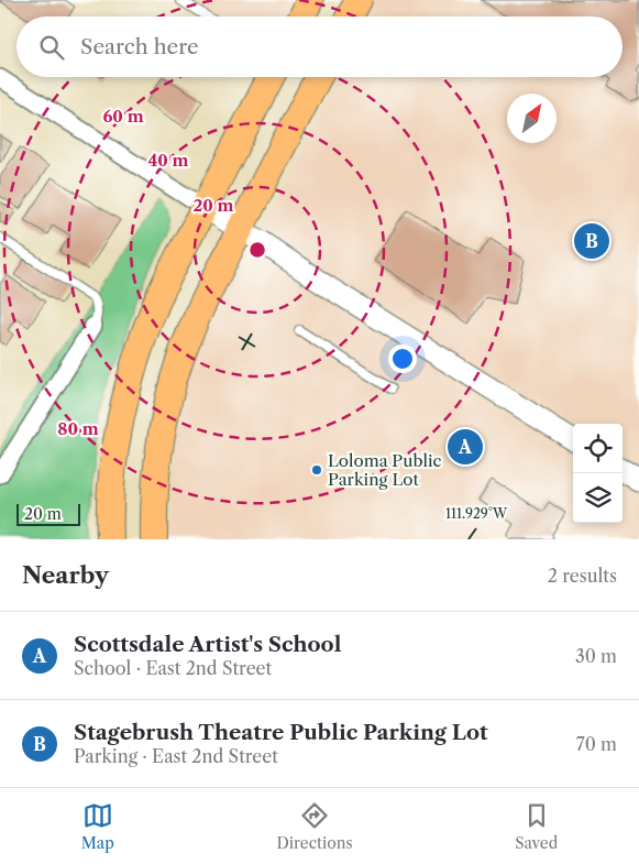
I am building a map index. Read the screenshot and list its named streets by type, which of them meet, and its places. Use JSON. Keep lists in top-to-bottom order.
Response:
{
  "places": ["Loloma Public Parking Lot"],
  "scale_bar": "20 m",
  "north": "top right",
  "page": {
    "search": "Search here",
    "pins": ["B", "A"],
    "scale": "20 m",
    "heading": ["Nearby", "2 results"],
    "list": [
      {
        "mark": "A",
        "name": "Scottsdale Artist's School",
        "note": "School · East 2nd Street",
        "value": "30 m"
      },
      {
        "mark": "B",
        "name": "Stagebrush Theatre Public Parking Lot",
        "note": "Parking · East 2nd Street",
        "value": "70 m"
      }
    ],
    "nav": ["Map", "Directions", "Saved"]
  },
  "coordinates": ["111.929°W"],
  "rings": [
    "60 m",
    "40 m",
    "20 m",
    "80 m"
  ]
}
